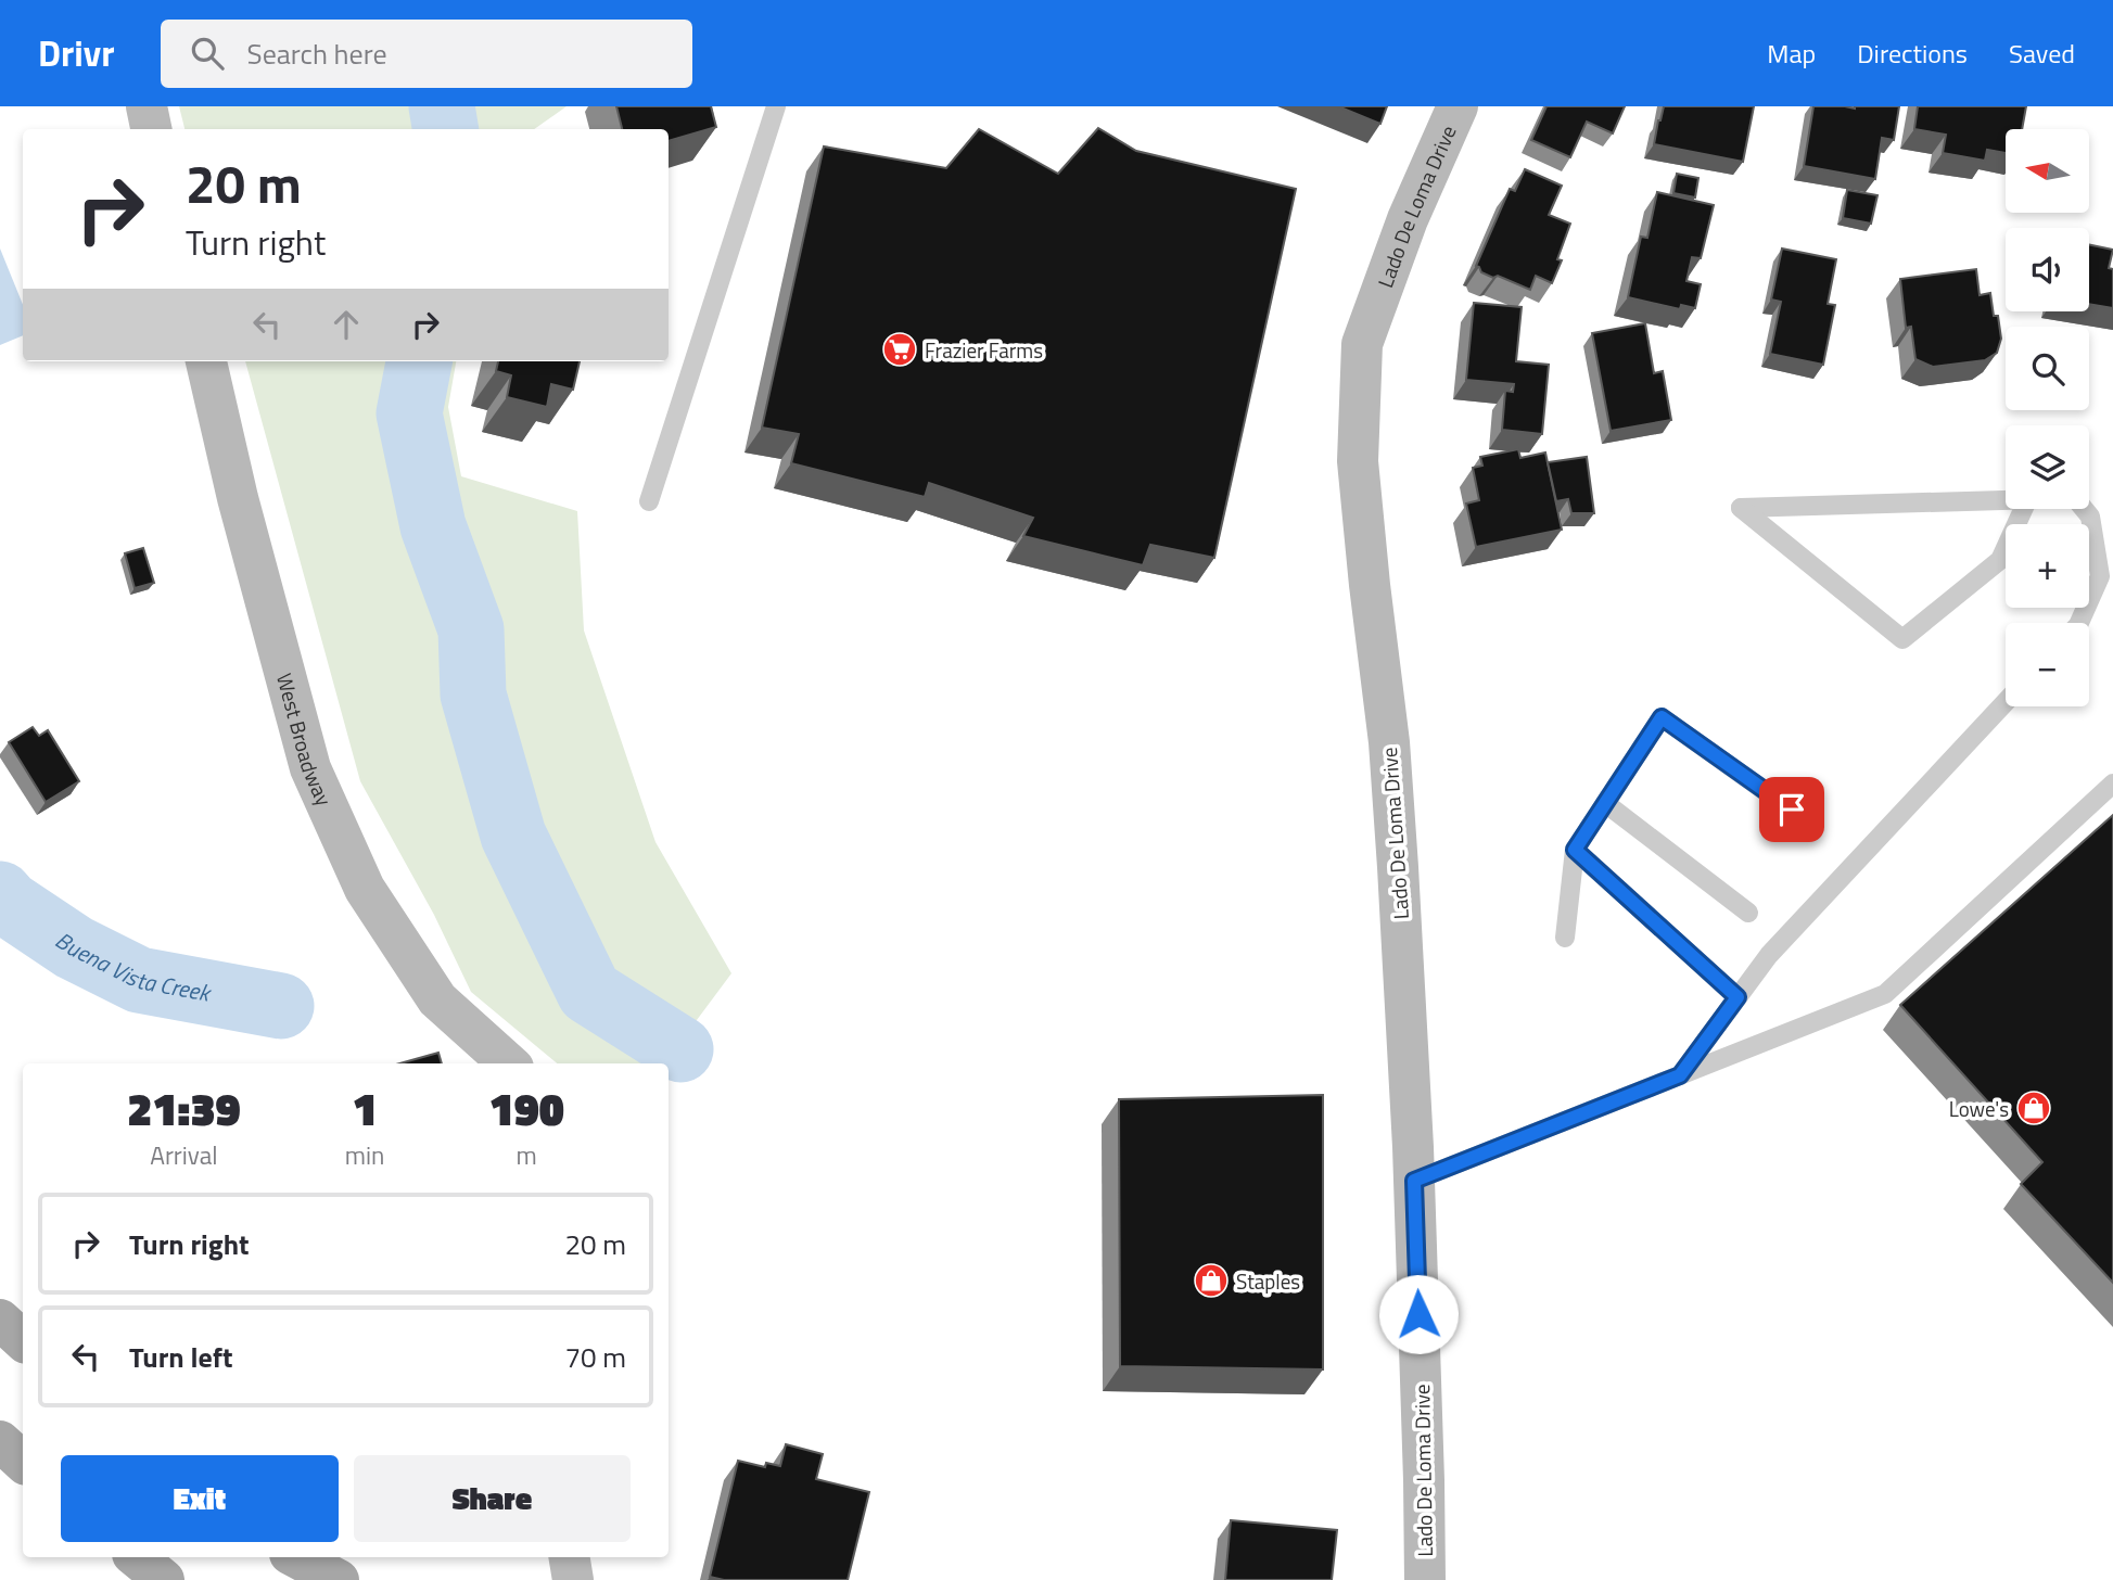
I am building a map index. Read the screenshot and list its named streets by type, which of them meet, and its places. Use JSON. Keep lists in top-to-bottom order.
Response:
{
  "streets": {
    "street": ["Lado De Loma Drive", "West Broadway"]
  },
  "water": ["Buena Vista Creek"],
  "places": {
    "supermarket": ["Frazier Farms"],
    "shop": ["Lowe's", "Staples"]
  },
  "north": "left",
  "page": {
    "header": "Drivr",
    "search": "Search here",
    "nav": ["Map", "Directions", "Saved"],
    "map_buttons": ["+", "−"],
    "turn": ["20 m", "Turn right"],
    "eta": [
      "21:39",
      "Arrival",
      "1",
      "min",
      "190",
      "m"
    ],
    "list": [
      {
        "name": "Turn right",
        "value": "20 m"
      },
      {
        "name": "Turn left",
        "value": "70 m"
      }
    ],
    "buttons": ["Exit", "Share"]
  }
}
